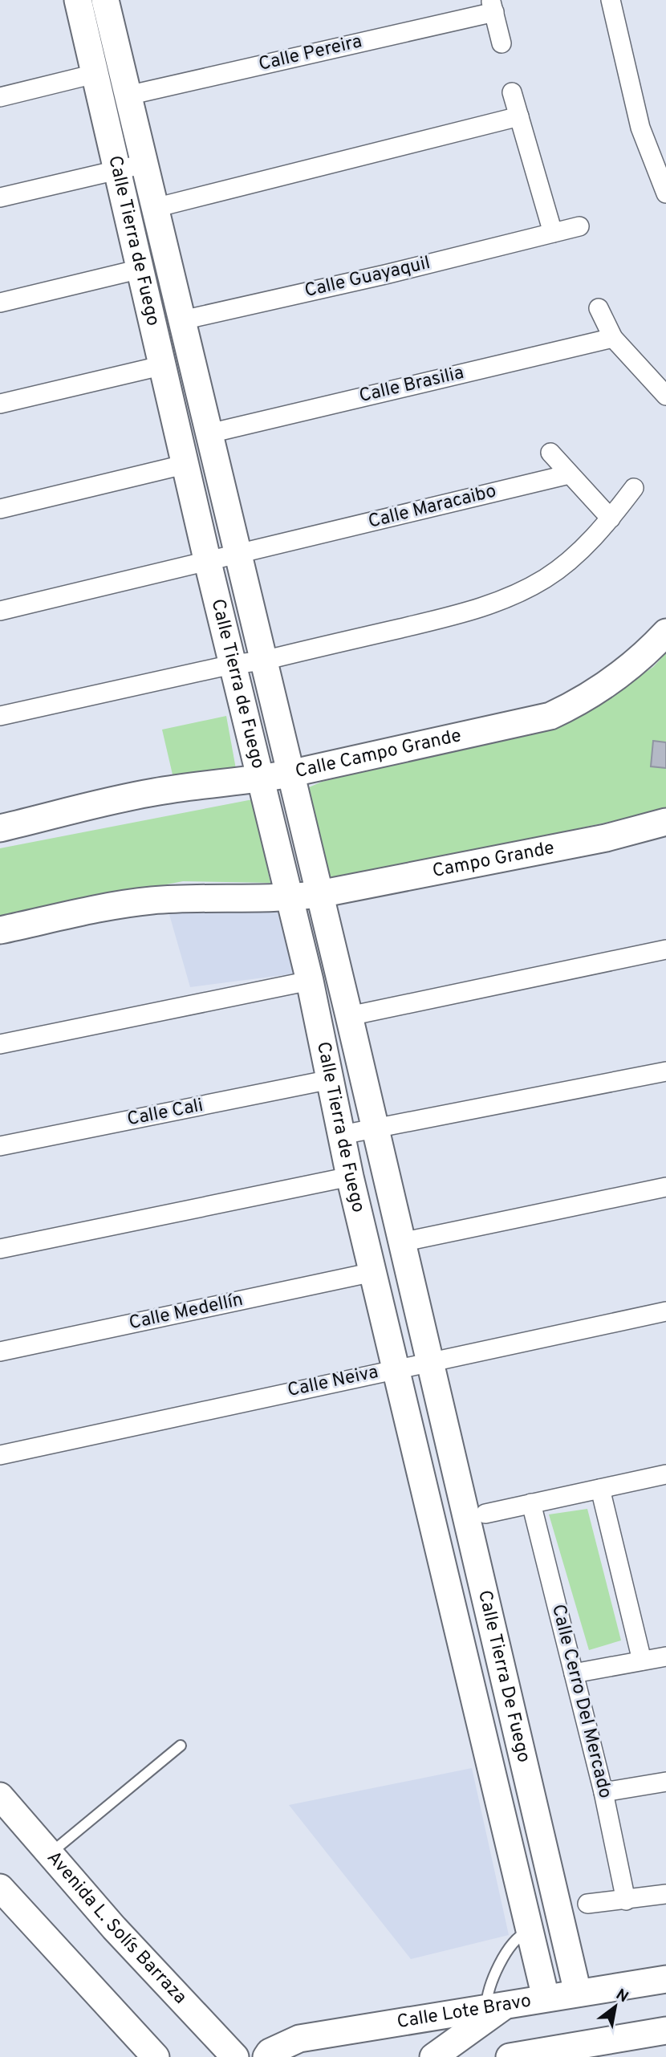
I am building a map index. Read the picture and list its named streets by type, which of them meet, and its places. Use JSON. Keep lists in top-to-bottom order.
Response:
{
  "streets": {
    "street": [
      "Calle Pereira",
      "Calle Tierra de Fuego",
      "Calle Guayaquil",
      "Calle Brasilia",
      "Calle Maracaibo",
      "Calle Campo Grande",
      "Campo Grande",
      "Calle Cali",
      "Calle Medellín",
      "Calle Neiva",
      "Calle Tierra De Fuego",
      "Calle Cerro Del Mercado",
      "Avenida L. Solís Barraza",
      "Calle Lote Bravo"
    ]
  },
  "crossings": [
    ["Calle Pereira", "Calle Tierra de Fuego"],
    ["Calle Tierra de Fuego", "Calle Guayaquil"],
    ["Calle Tierra de Fuego", "Calle Brasilia"],
    ["Calle Tierra de Fuego", "Calle Maracaibo"],
    ["Calle Tierra de Fuego", "Calle Campo Grande"],
    ["Calle Tierra de Fuego", "Campo Grande"],
    ["Calle Tierra de Fuego", "Calle Cali"],
    ["Calle Tierra de Fuego", "Calle Medellín"],
    ["Calle Tierra de Fuego", "Calle Neiva"],
    ["Calle Tierra de Fuego", "Calle Tierra De Fuego"],
    ["Calle Neiva", "Calle Tierra De Fuego"],
    ["Calle Tierra De Fuego", "Calle Lote Bravo"]
  ],
  "north": "top right"
}
